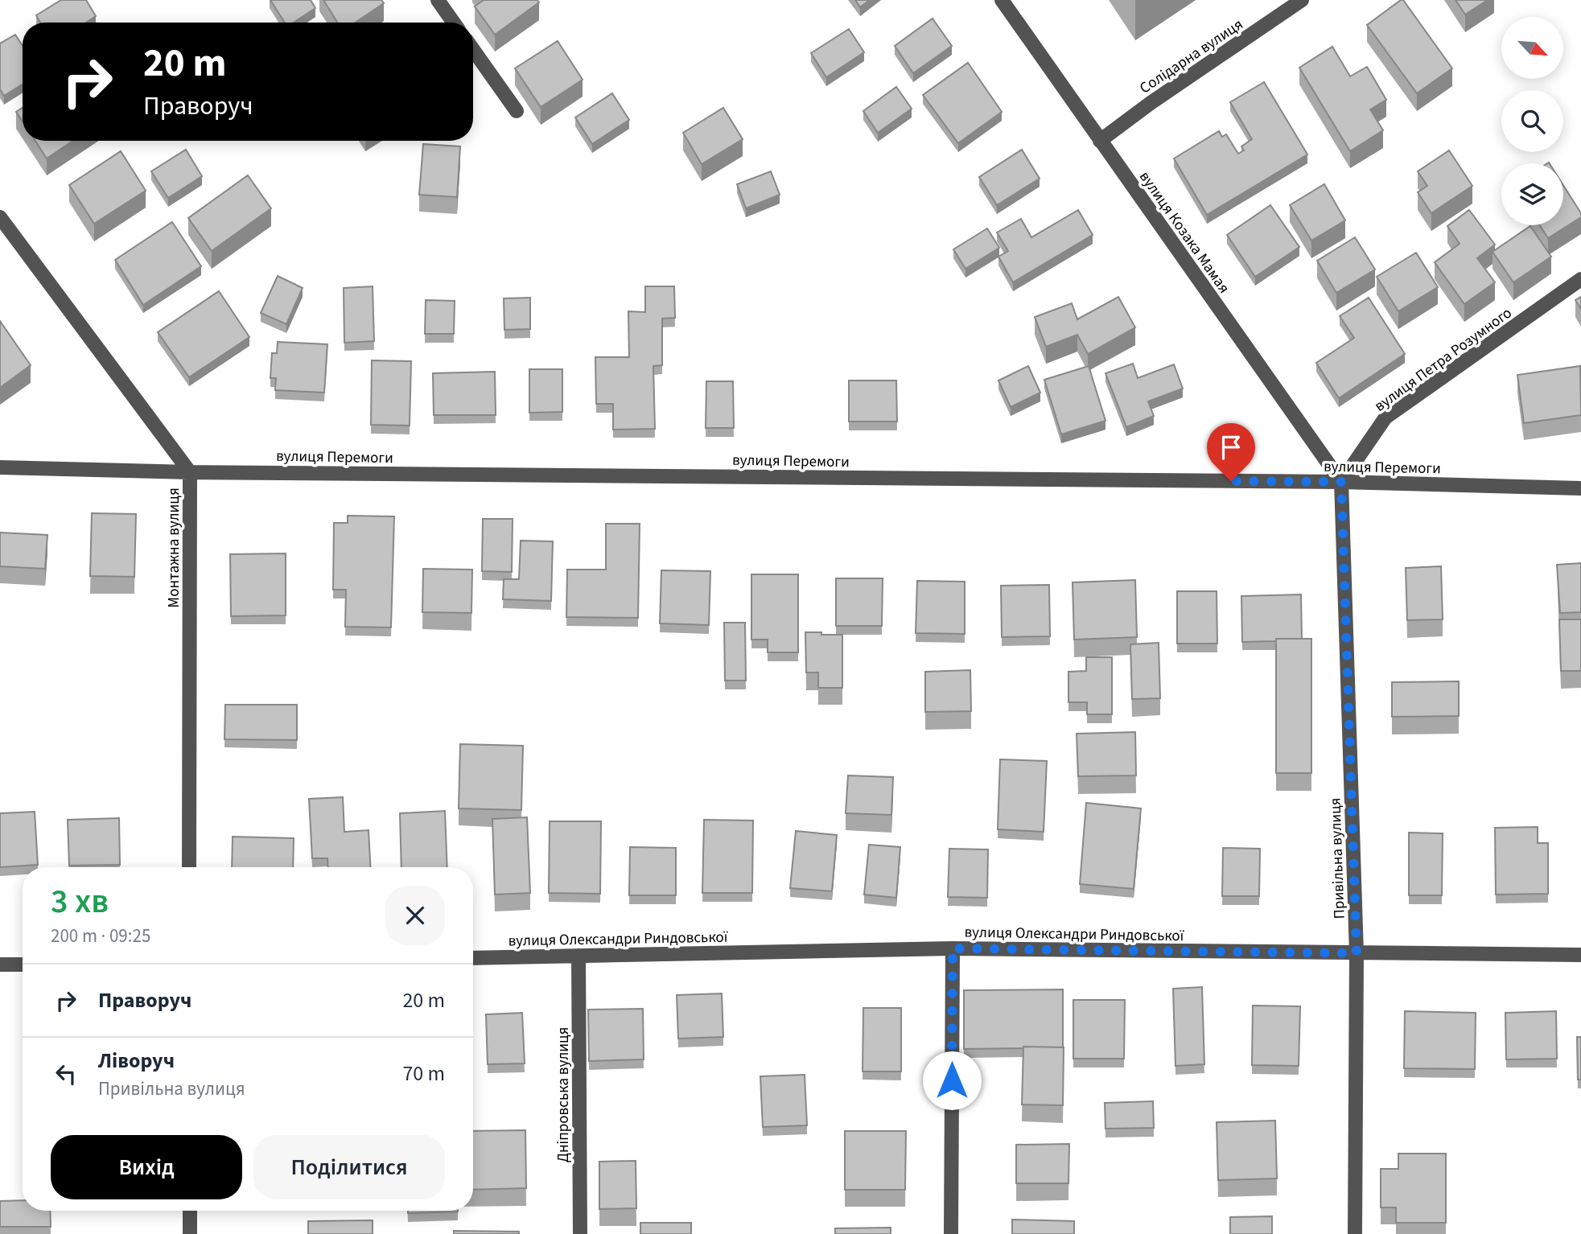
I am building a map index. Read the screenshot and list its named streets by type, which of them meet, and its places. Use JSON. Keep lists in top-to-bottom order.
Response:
{
  "streets": {
    "street": [
      "Солідарна вулиця",
      "вулиця Козака Мамая",
      "вулиця Петра Розумного",
      "вулиця Перемоги",
      "Монтажна вулиця",
      "Привільна вулиця",
      "вулиця Олександри Риндовської",
      "Дніпровська вулиця"
    ]
  },
  "crossings": [
    ["Солідарна вулиця", "вулиця Козака Мамая"],
    ["вулиця Козака Мамая", "вулиця Петра Розумного"],
    ["вулиця Козака Мамая", "вулиця Перемоги"],
    ["вулиця Козака Мамая", "Привільна вулиця"],
    ["вулиця Петра Розумного", "вулиця Перемоги"],
    ["вулиця Петра Розумного", "Привільна вулиця"],
    ["вулиця Перемоги", "Монтажна вулиця"],
    ["вулиця Перемоги", "Привільна вулиця"],
    ["Привільна вулиця", "вулиця Олександри Риндовської"],
    ["вулиця Олександри Риндовської", "Дніпровська вулиця"]
  ],
  "north": "bottom right",
  "page": {
    "turn": ["20 m", "Праворуч"],
    "heading": ["3 хв", "200 m · 09:25"],
    "list": [
      {
        "name": "Праворуч",
        "value": "20 m"
      },
      {
        "name": "Ліворуч",
        "note": "Привільна вулиця",
        "value": "70 m"
      }
    ],
    "buttons": ["Вихід", "Поділитися"]
  }
}
